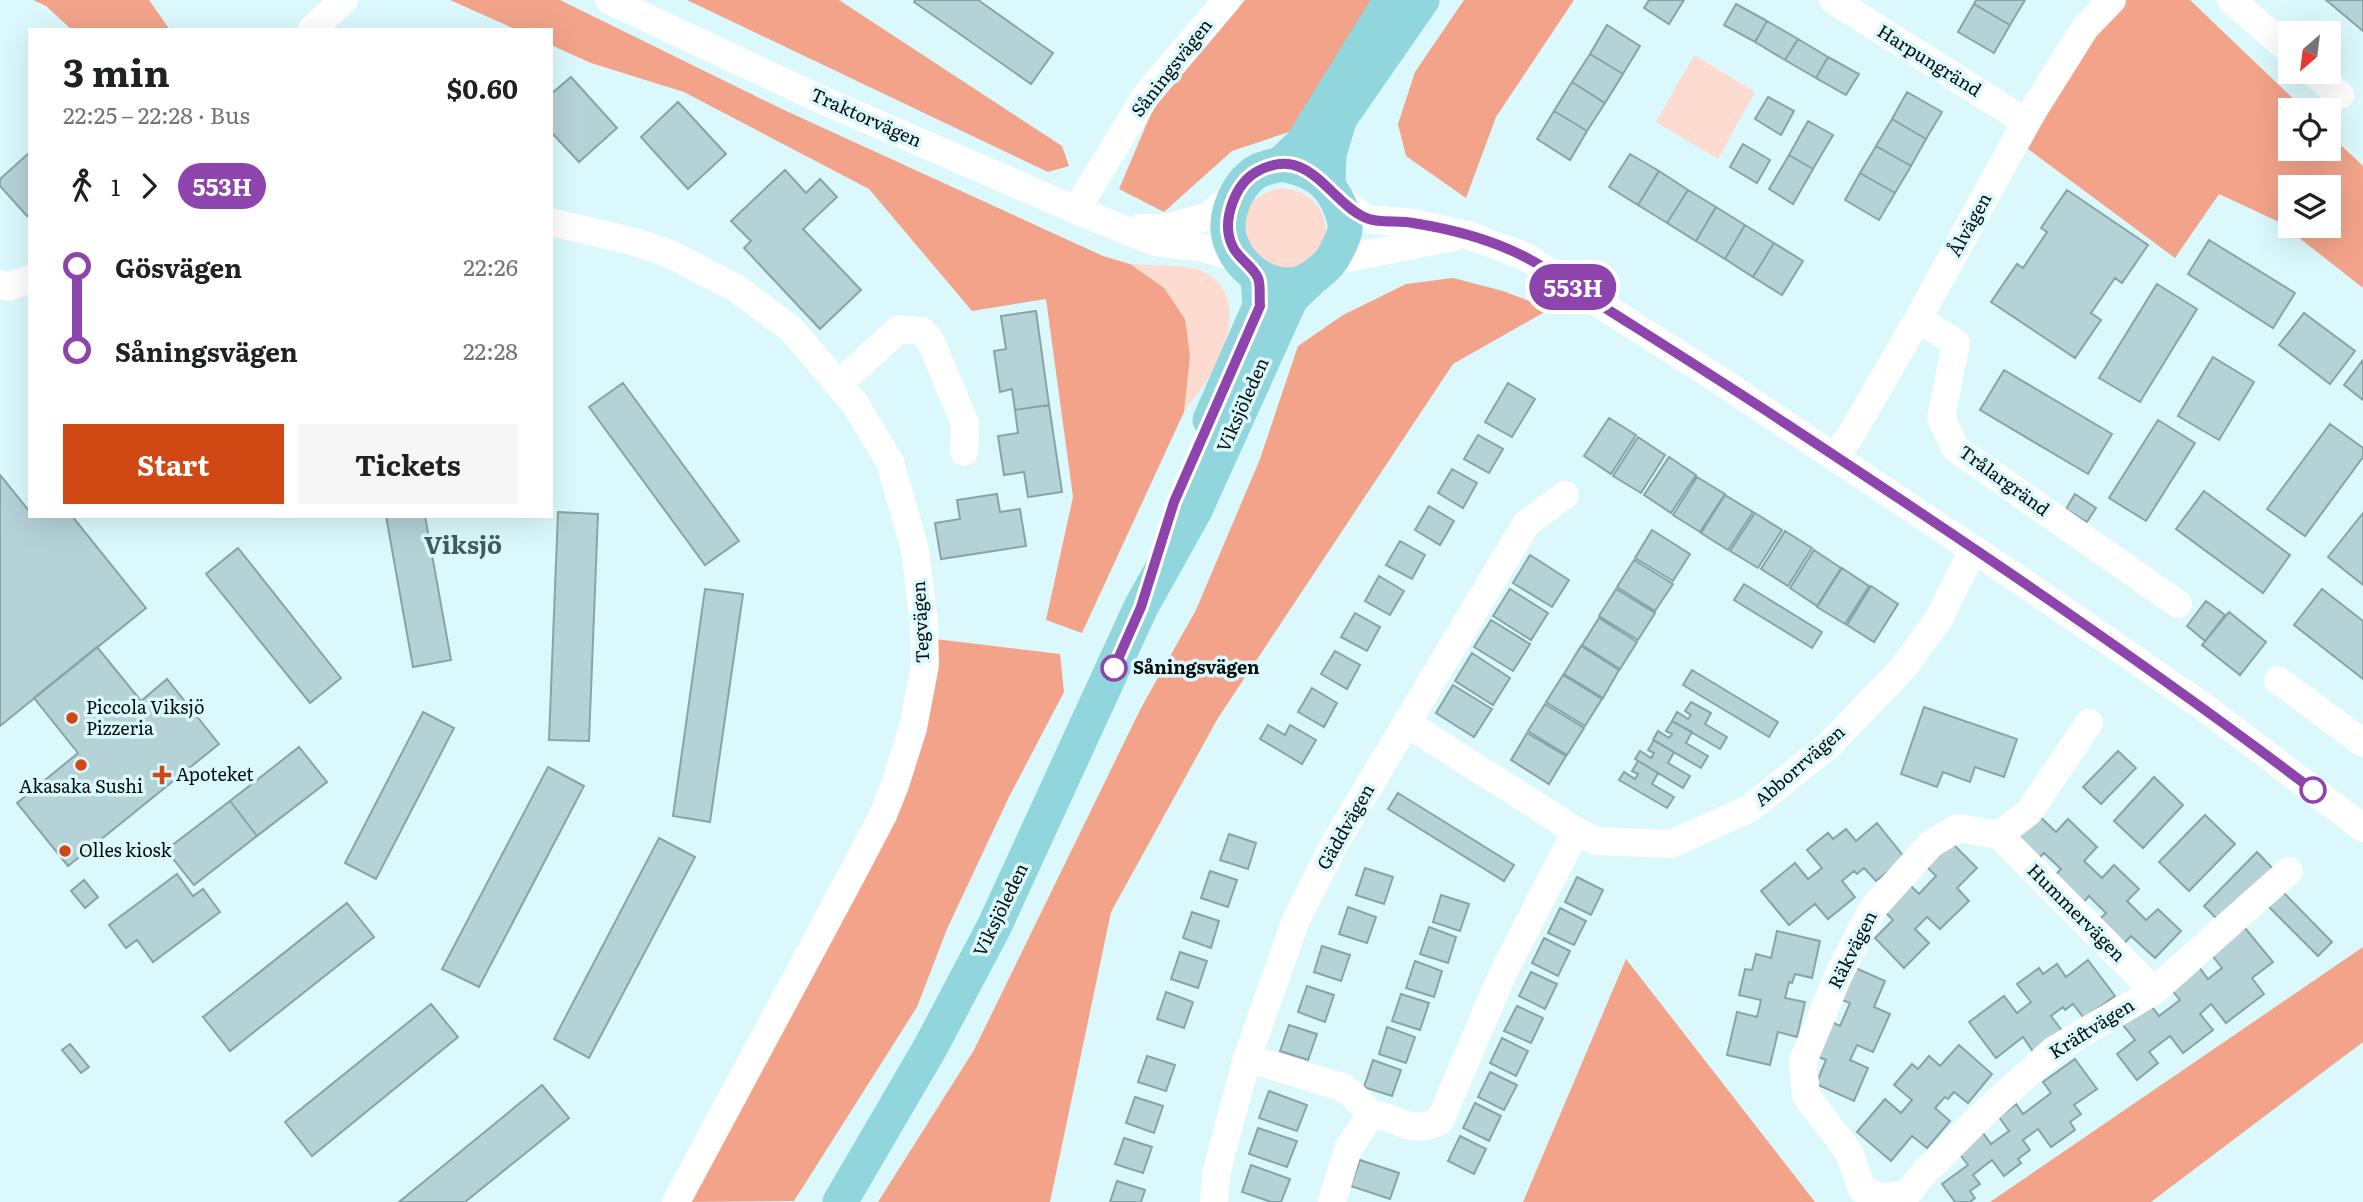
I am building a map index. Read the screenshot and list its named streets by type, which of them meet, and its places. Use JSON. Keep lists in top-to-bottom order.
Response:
{
  "streets": {
    "main road": ["Viksjöleden"],
    "street": [
      "Harpungränd",
      "Såningsvägen",
      "Traktorvägen",
      "Ålvägen",
      "Trålargränd",
      "Tegvägen",
      "Abborrvägen",
      "Gäddvägen",
      "Hummervägen",
      "Räkvägen",
      "Kräftvägen"
    ]
  },
  "crossings": [
    ["Harpungränd", "Ålvägen"],
    ["Såningsvägen", "Traktorvägen"],
    ["Traktorvägen", "Viksjöleden"],
    ["Ålvägen", "Trålargränd"],
    ["Abborrvägen", "Gäddvägen"],
    ["Hummervägen", "Räkvägen"],
    ["Hummervägen", "Kräftvägen"],
    ["Räkvägen", "Kräftvägen"]
  ],
  "districts": ["Viksjö"],
  "places": {
    "other": [
      "Såningsvägen",
      "Piccola Viksjö Pizzeria",
      "Akasaka Sushi",
      "Olles kiosk"
    ],
    "health": ["Apoteket"]
  },
  "lines": ["bus line 553H"],
  "north": "bottom left",
  "page": {
    "on_map": "553H",
    "heading": ["3 min", "22:25 – 22:28 · Bus", "$0.60"],
    "legs": ["1", "553H"],
    "list": [
      {
        "name": "Gösvägen",
        "value": "22:26"
      },
      {
        "name": "Såningsvägen",
        "value": "22:28"
      }
    ],
    "buttons": ["Start", "Tickets"]
  }
}
